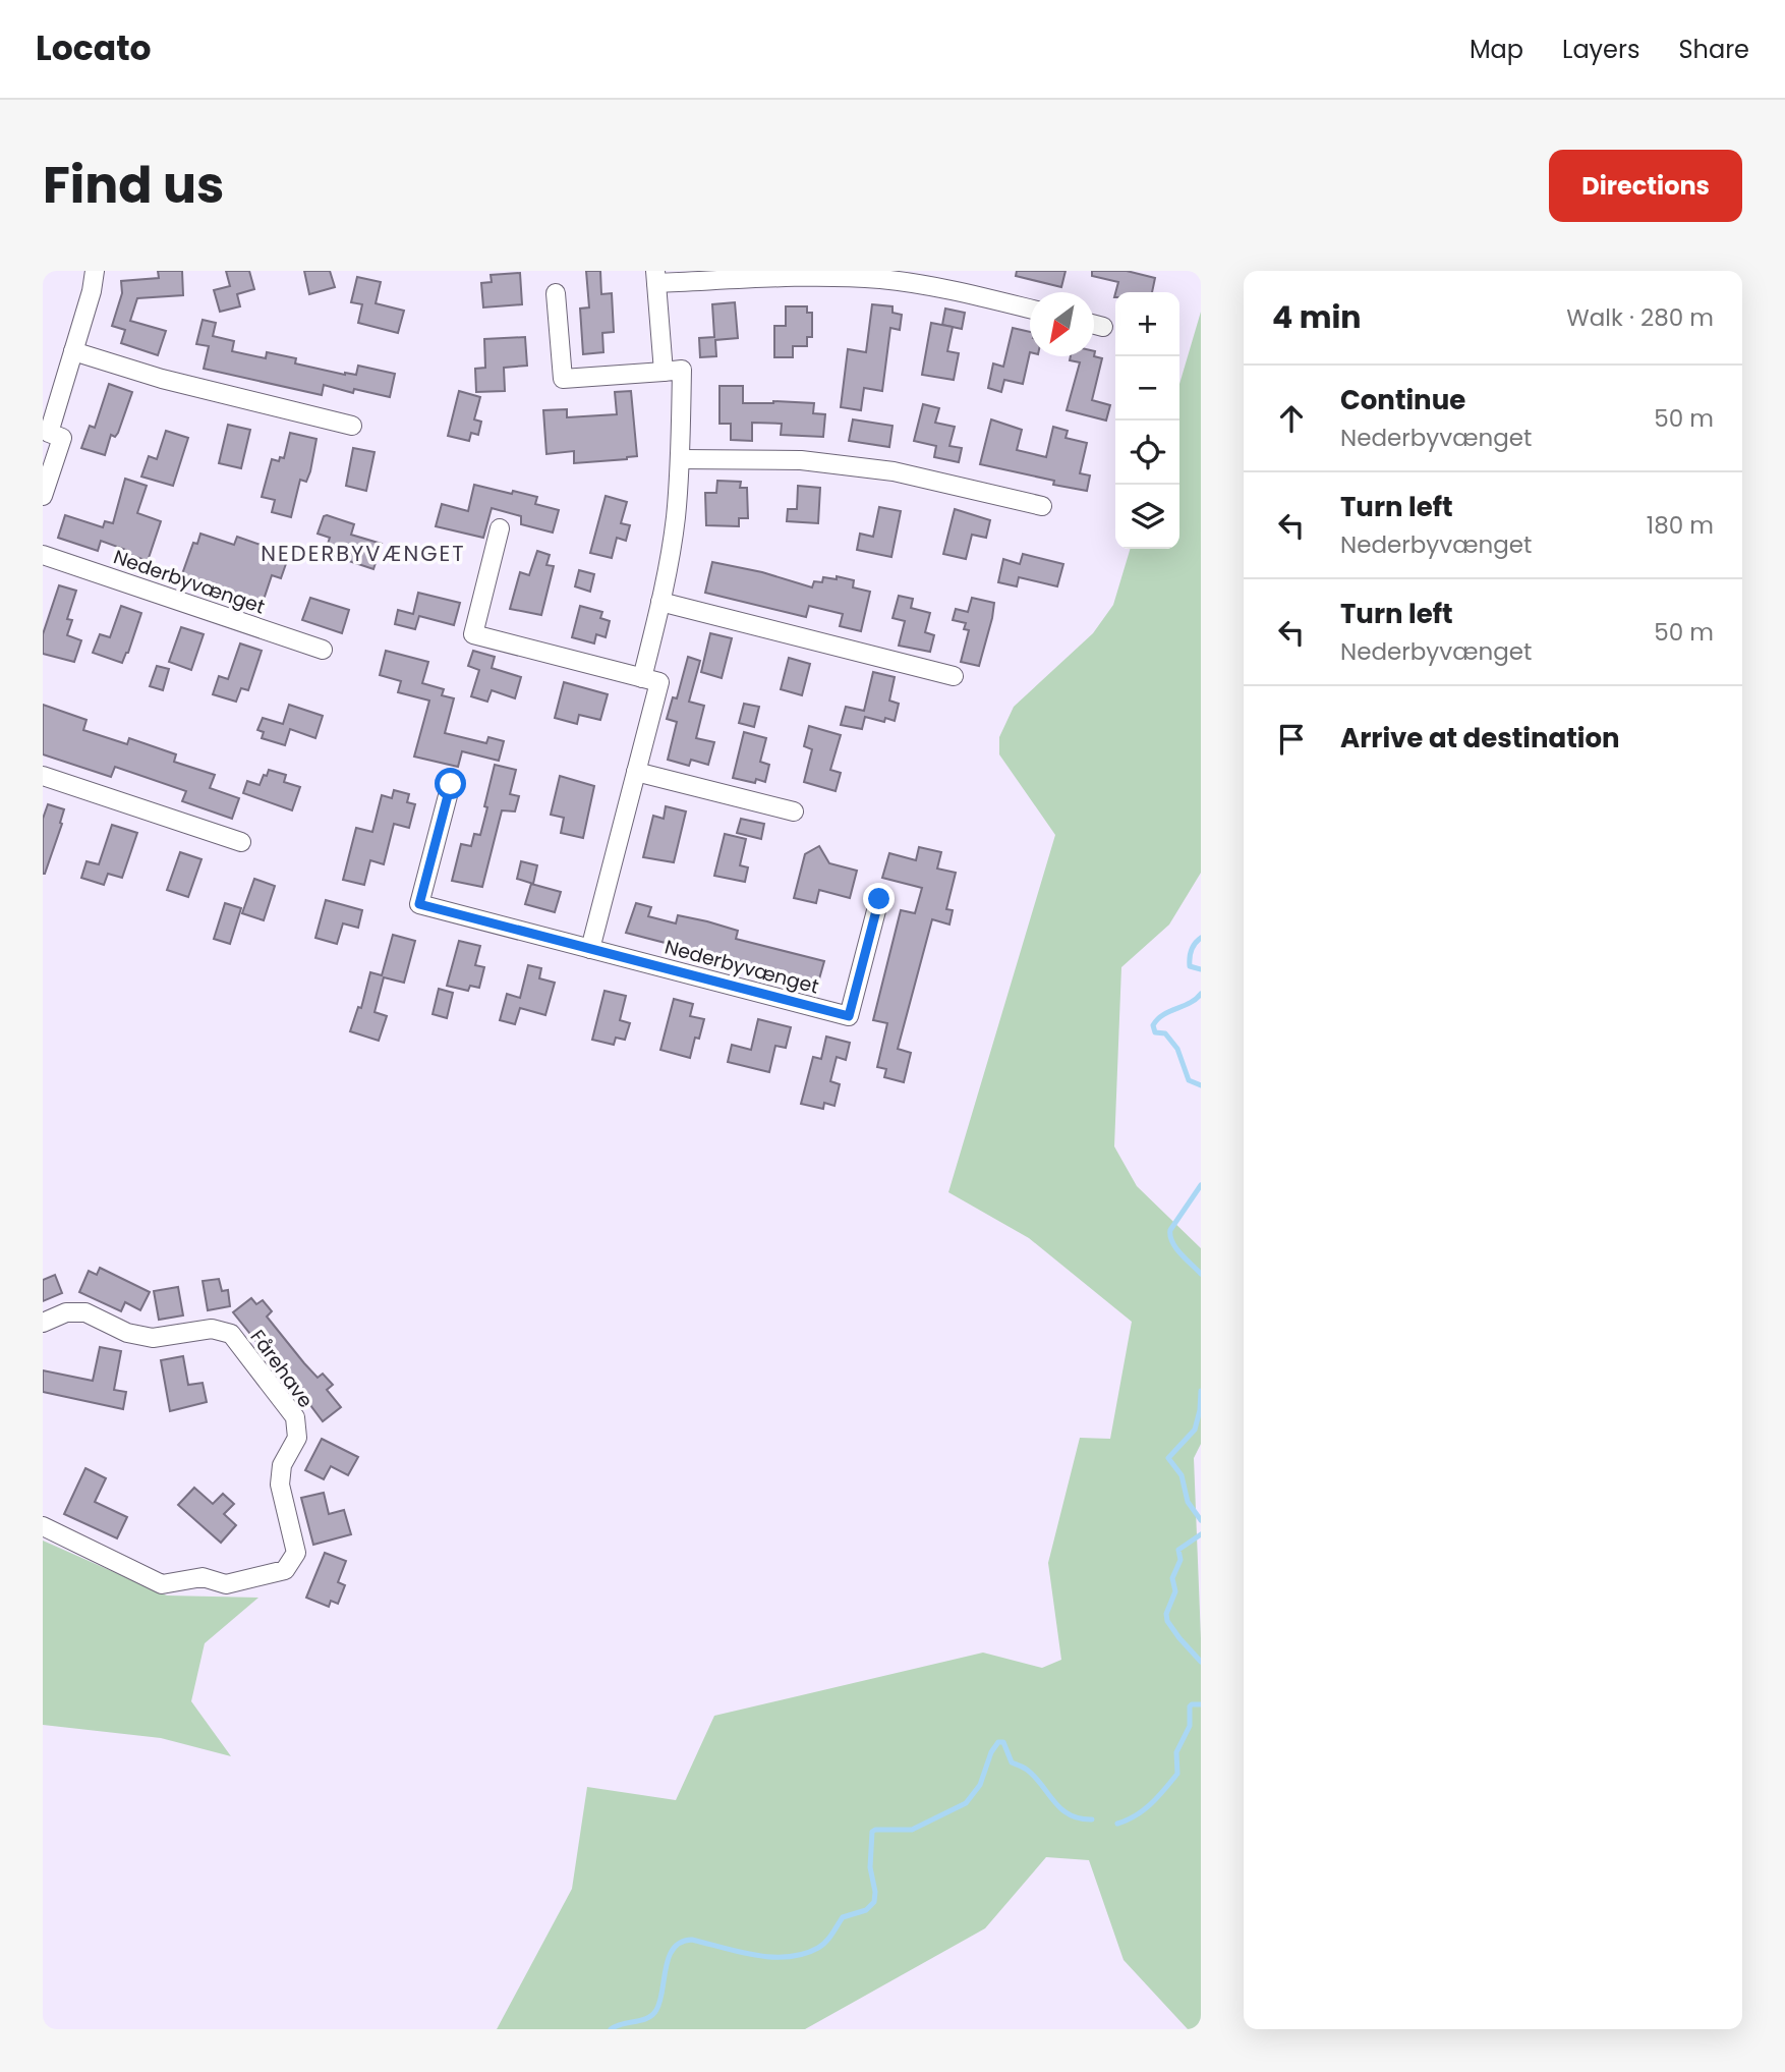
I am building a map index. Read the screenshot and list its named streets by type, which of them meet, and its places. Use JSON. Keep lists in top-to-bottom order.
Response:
{
  "streets": {
    "street": ["Nederbyvænget", "Fårehave"]
  },
  "districts": ["NEDERBYVÆNGET"],
  "north": "bottom left",
  "page": {
    "header": "Locato",
    "nav": ["Map", "Layers", "Share"],
    "title": "Find us",
    "buttons": "Directions",
    "heading": ["4 min", "Walk · 280 m"],
    "map_buttons": ["+", "−"],
    "list": [
      ["Continue", "Nederbyvænget", "50 m"],
      ["Turn left", "Nederbyvænget", "180 m"],
      ["Turn left", "Nederbyvænget", "50 m"],
      "Arrive at destination"
    ]
  }
}
